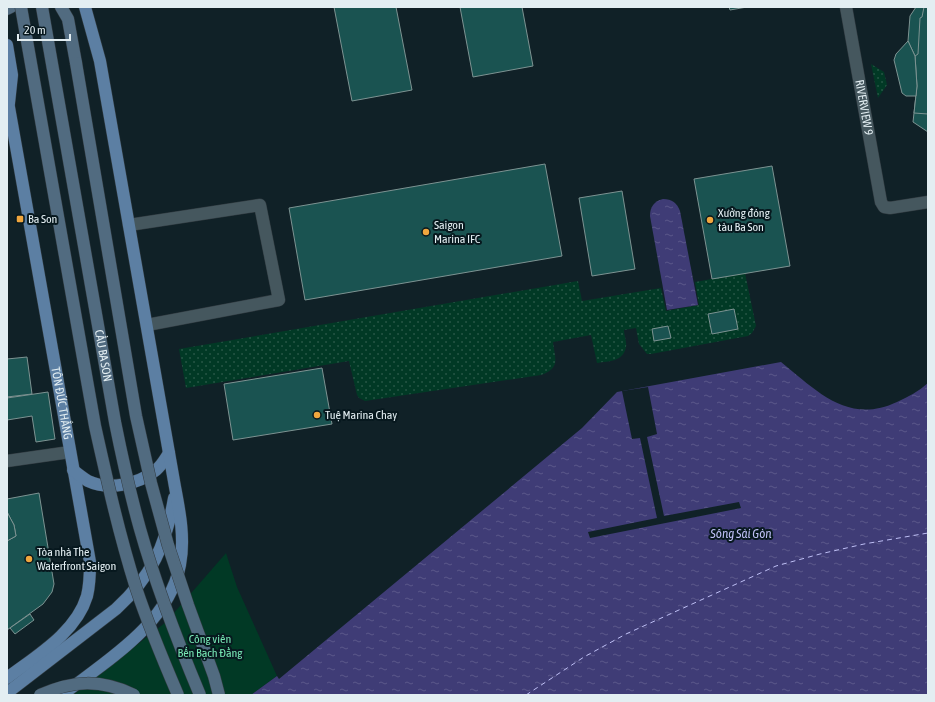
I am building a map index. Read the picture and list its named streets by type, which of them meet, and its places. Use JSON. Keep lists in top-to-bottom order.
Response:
{
  "streets": {
    "main road": ["CẦU BA SON", "TÔN ĐỨC THẮNG"],
    "street": ["RIVERVIEW 9"]
  },
  "water": ["Sông Sài Gòn"],
  "parks": ["Công viên Bến Bạch Đằng"],
  "places": {
    "transit": ["Ba Son"],
    "other": [
      "Xưởng đóng tàu Ba Son",
      "Saigon Marina IFC",
      "Tuệ Marina Chay",
      "Tòa nhà The Waterfront Saigon"
    ]
  },
  "scale_bar": "20 m"
}
